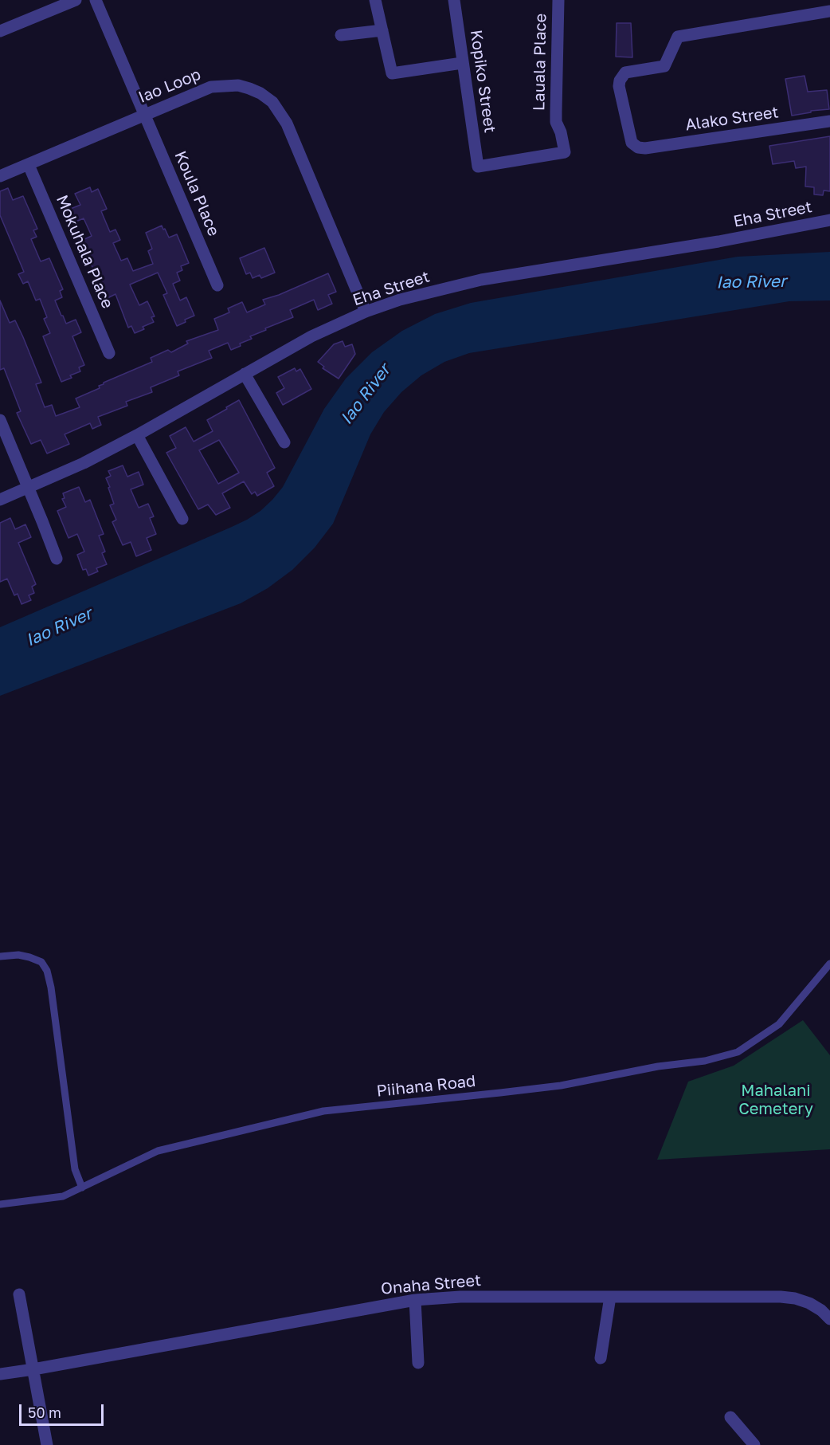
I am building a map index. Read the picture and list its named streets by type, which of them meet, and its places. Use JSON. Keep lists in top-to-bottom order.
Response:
{
  "streets": {
    "street": [
      "Lauala Place",
      "Kopiko Street",
      "Iao Loop",
      "Alako Street",
      "Koula Place",
      "Eha Street",
      "Mokuhala Place",
      "Onaha Street"
    ],
    "lane": ["Piihana Road"]
  },
  "crossings": [
    ["Lauala Place", "Kopiko Street"],
    ["Iao Loop", "Koula Place"],
    ["Iao Loop", "Eha Street"],
    ["Iao Loop", "Mokuhala Place"]
  ],
  "water": ["Iao River"],
  "parks": ["Mahalani Cemetery"],
  "scale_bar": "50 m"
}
